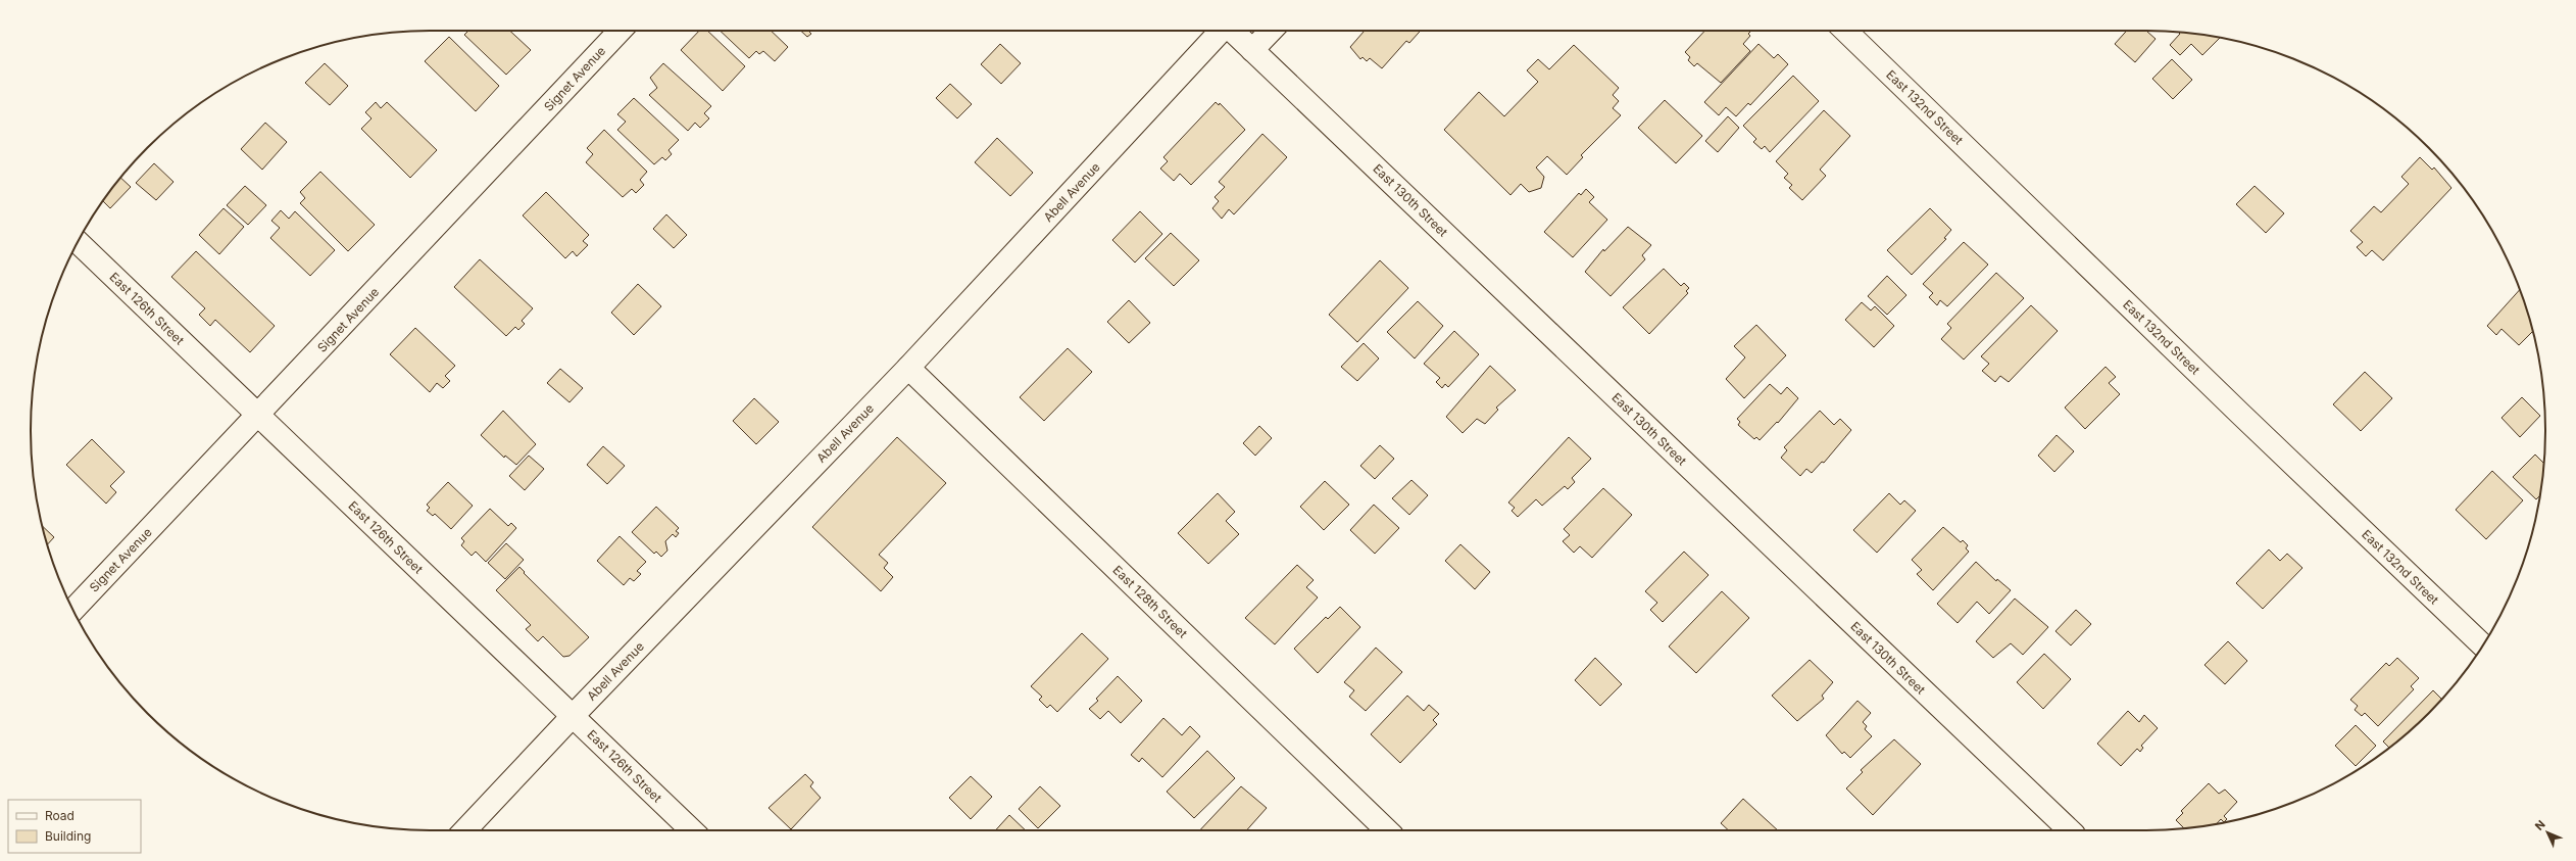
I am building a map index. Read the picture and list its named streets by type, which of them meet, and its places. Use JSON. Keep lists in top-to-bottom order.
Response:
{
  "streets": {
    "street": [
      "Signet Avenue",
      "East 132nd Street",
      "Abell Avenue",
      "East 130th Street",
      "East 126th Street",
      "East 128th Street"
    ]
  },
  "crossings": [
    ["Signet Avenue", "East 126th Street"],
    ["Abell Avenue", "East 126th Street"],
    ["Abell Avenue", "East 128th Street"]
  ],
  "legend": ["Road", "Building"],
  "north": "top left"
}
